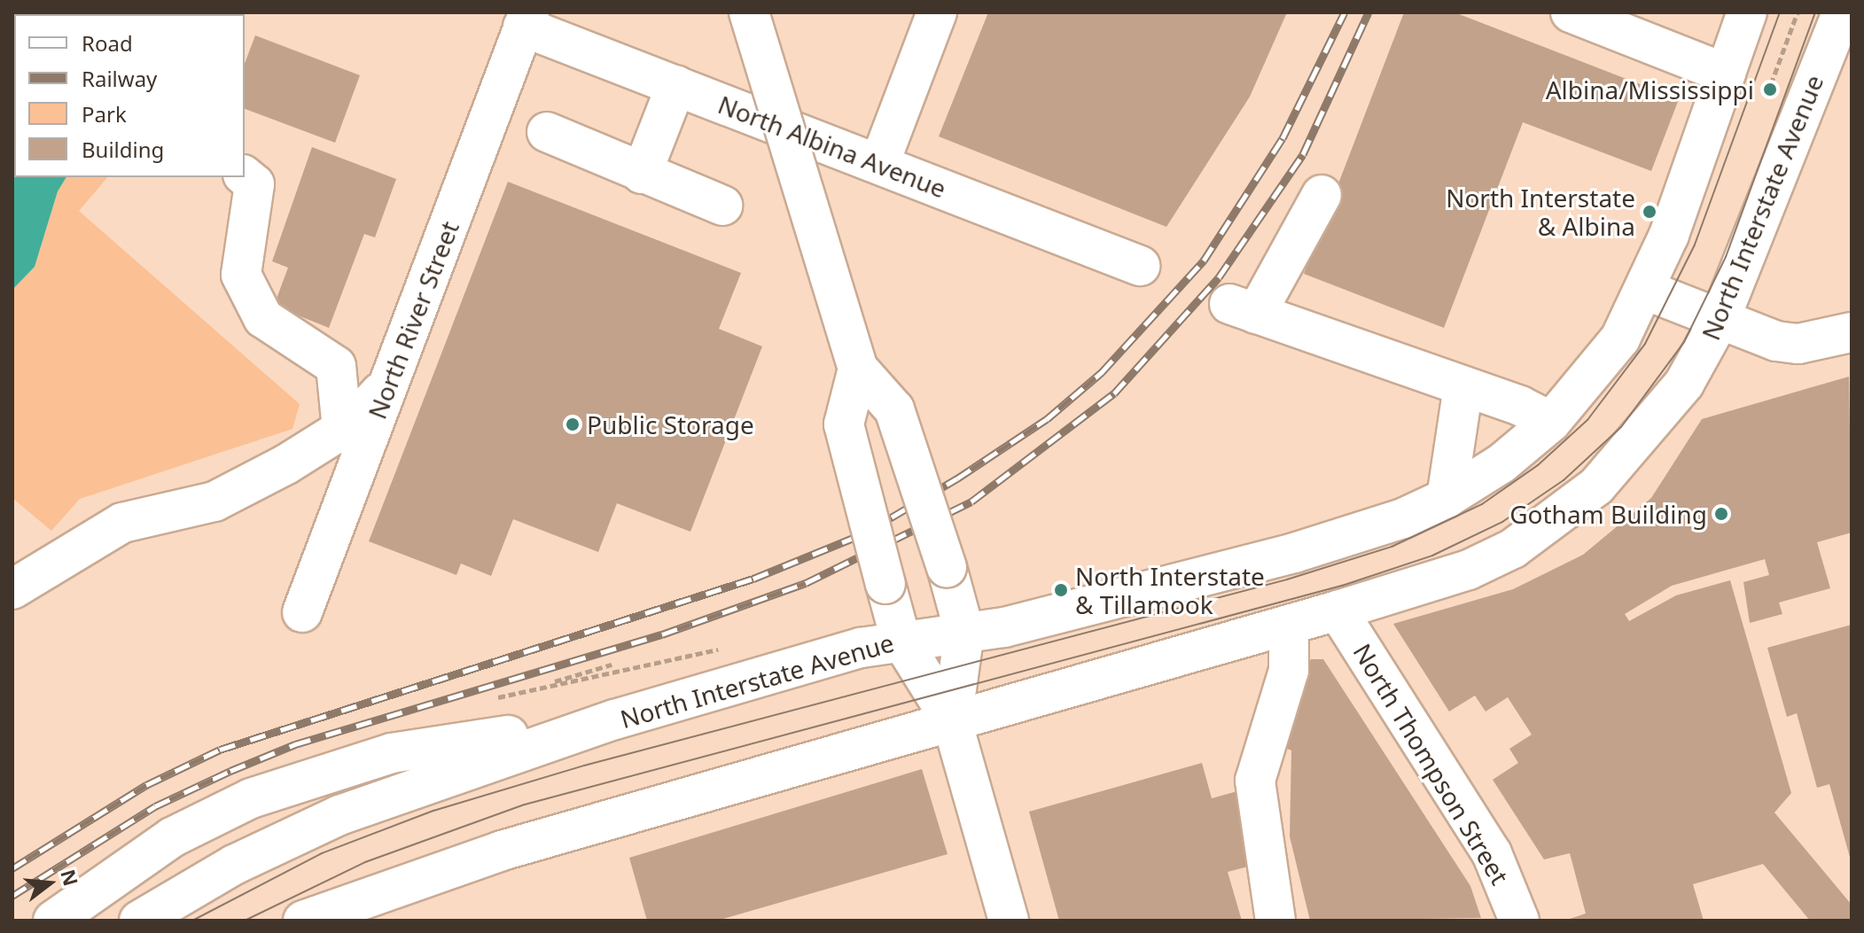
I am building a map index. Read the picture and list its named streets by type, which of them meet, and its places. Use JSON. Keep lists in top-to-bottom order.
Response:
{
  "streets": {
    "street": [
      "North Albina Avenue",
      "North Interstate Avenue",
      "North River Street",
      "North Thompson Street"
    ]
  },
  "crossings": [
    ["North Albina Avenue", "North River Street"],
    ["North Interstate Avenue", "North Thompson Street"]
  ],
  "places": [
    "Albina/Mississippi",
    "North Interstate & Albina",
    "Public Storage",
    "Gotham Building",
    "North Interstate & Tillamook"
  ],
  "legend": [
    "Road",
    "Railway",
    "Park",
    "Building"
  ],
  "north": "right"
}
